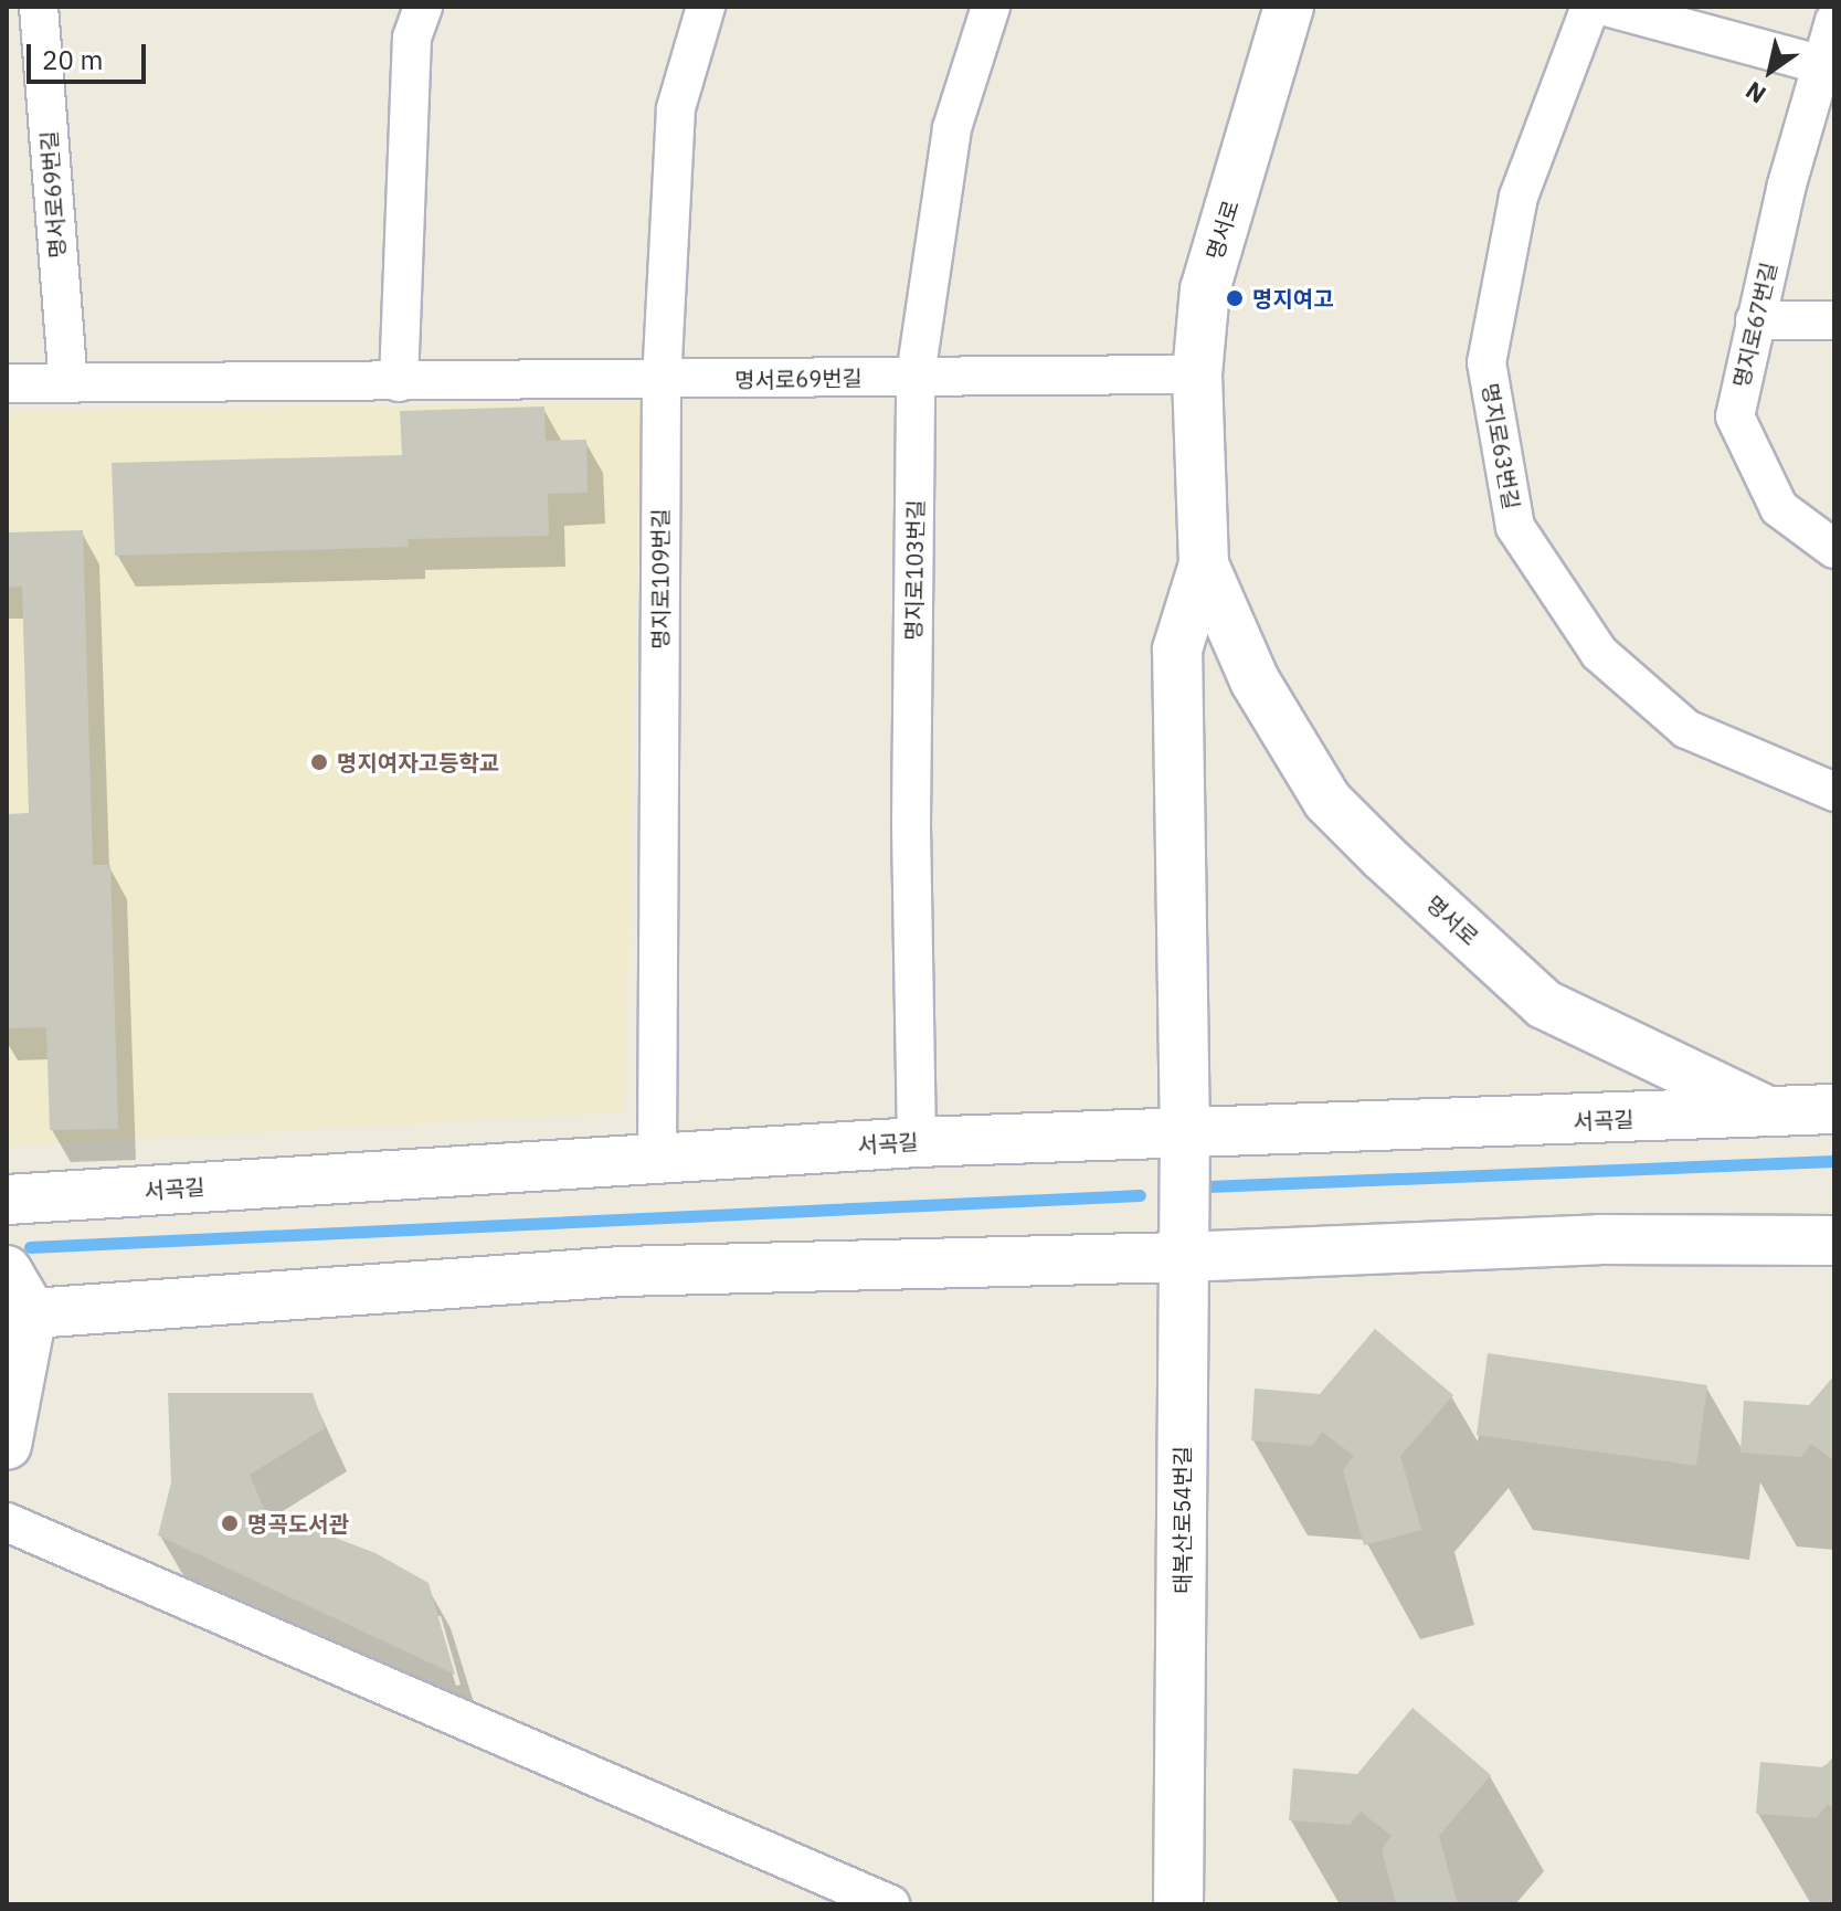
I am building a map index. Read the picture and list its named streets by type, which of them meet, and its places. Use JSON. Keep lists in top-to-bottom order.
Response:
{
  "streets": {
    "street": [
      "명서로69번길",
      "명서로",
      "명지로67번길",
      "명지로63번길",
      "명지로103번길",
      "명지로109번길",
      "서곡길",
      "태복산로54번길"
    ]
  },
  "crossings": [
    ["명서로69번길", "명서로"],
    ["명서로69번길", "명지로103번길"],
    ["명서로69번길", "명지로109번길"],
    ["명서로", "서곡길"],
    ["명서로", "태복산로54번길"],
    ["명지로103번길", "서곡길"],
    ["명지로109번길", "서곡길"],
    ["서곡길", "태복산로54번길"]
  ],
  "places": ["명지여고", "명지여자고등학교", "명곡도서관"],
  "scale_bar": "20 m",
  "north": "bottom left"
}
